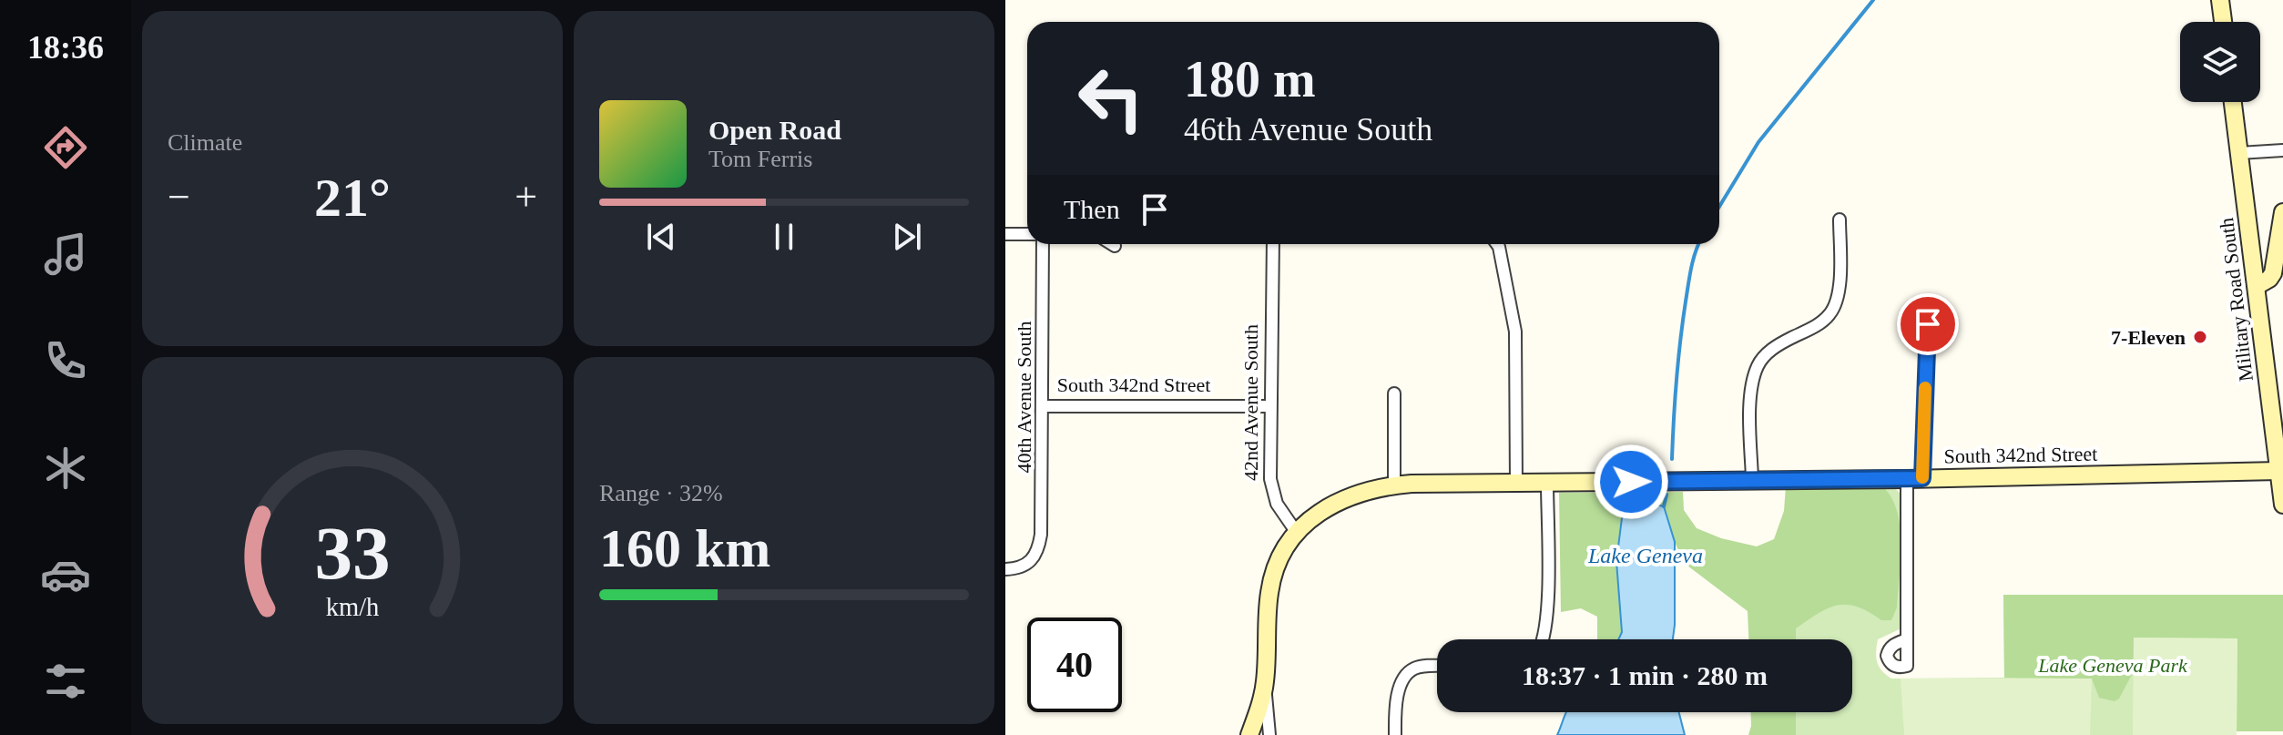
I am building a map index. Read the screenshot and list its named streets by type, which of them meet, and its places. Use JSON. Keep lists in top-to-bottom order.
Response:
{
  "streets": {
    "street": [
      "Military Road South",
      "South 342nd Street",
      "40th Avenue South",
      "42nd Avenue South"
    ]
  },
  "crossings": [
    ["Military Road South", "South 342nd Street"],
    ["South 342nd Street", "40th Avenue South"],
    ["South 342nd Street", "42nd Avenue South"]
  ],
  "water": ["Lake Geneva"],
  "parks": ["Lake Geneva Park"],
  "places": ["7-Eleven"],
  "page": {
    "tabs": "18:36",
    "tile": [
      "Climate",
      ["Range · 32%", "160 km"]
    ],
    "turn": ["180 m", "46th Avenue South"],
    "song": ["Open Road", "Tom Ferris"],
    "heat": ["−", "21°", "+"],
    "then": "Then",
    "limit": "40",
    "trip": "18:37 · 1 min · 280 m",
    "gauge": ["33", "km/h"]
  }
}
